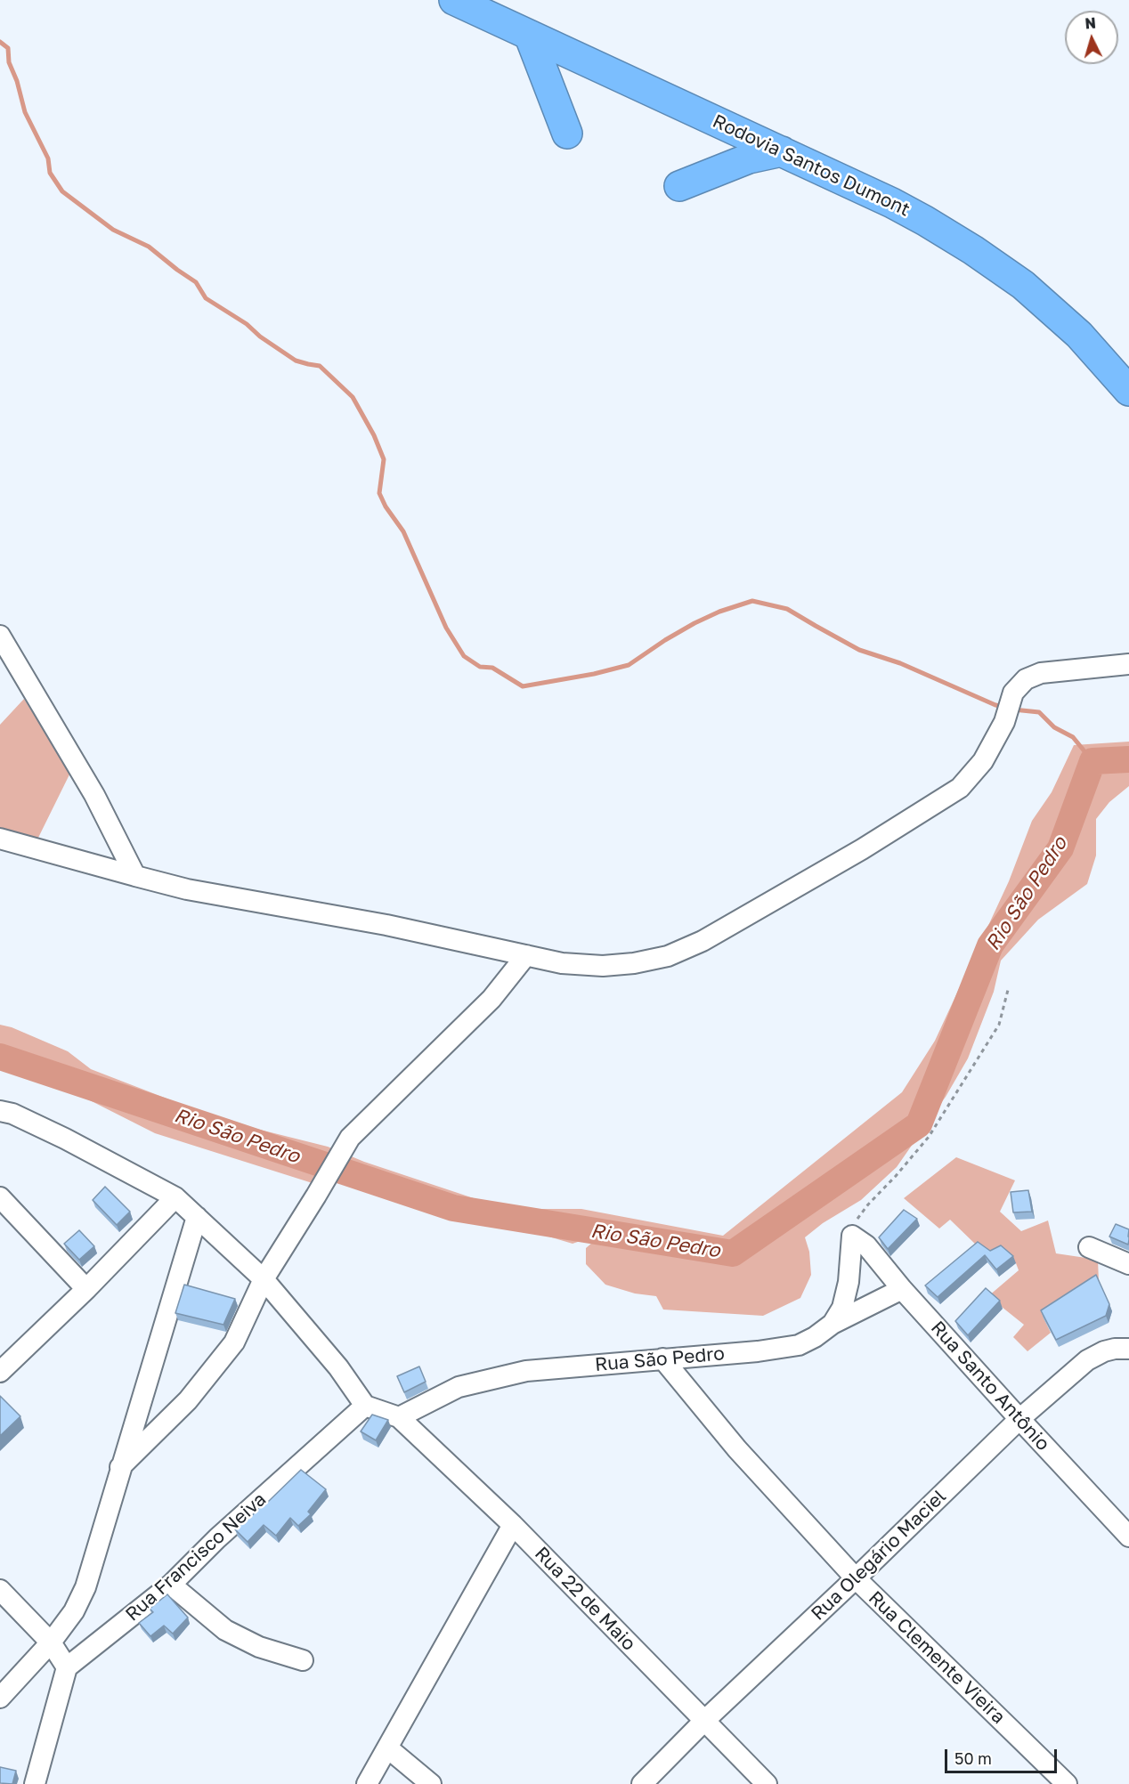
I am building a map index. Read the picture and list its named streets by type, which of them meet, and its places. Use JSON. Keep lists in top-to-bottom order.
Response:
{
  "streets": {
    "highway": ["Rodovia Santos Dumont"],
    "street": [
      "Rua São Pedro",
      "Rua Santo Antônio",
      "Rua Olegário Maciel",
      "Rua Francisco Neiva",
      "Rua 22 de Maio",
      "Rua Clemente Vieira"
    ]
  },
  "crossings": [
    ["Rua São Pedro", "Rua Santo Antônio"],
    ["Rua São Pedro", "Rua 22 de Maio"],
    ["Rua São Pedro", "Rua Clemente Vieira"],
    ["Rua Santo Antônio", "Rua Olegário Maciel"],
    ["Rua Olegário Maciel", "Rua 22 de Maio"],
    ["Rua Olegário Maciel", "Rua Clemente Vieira"]
  ],
  "water": ["Rio São Pedro"],
  "scale_bar": "50 m",
  "north": "top"
}
